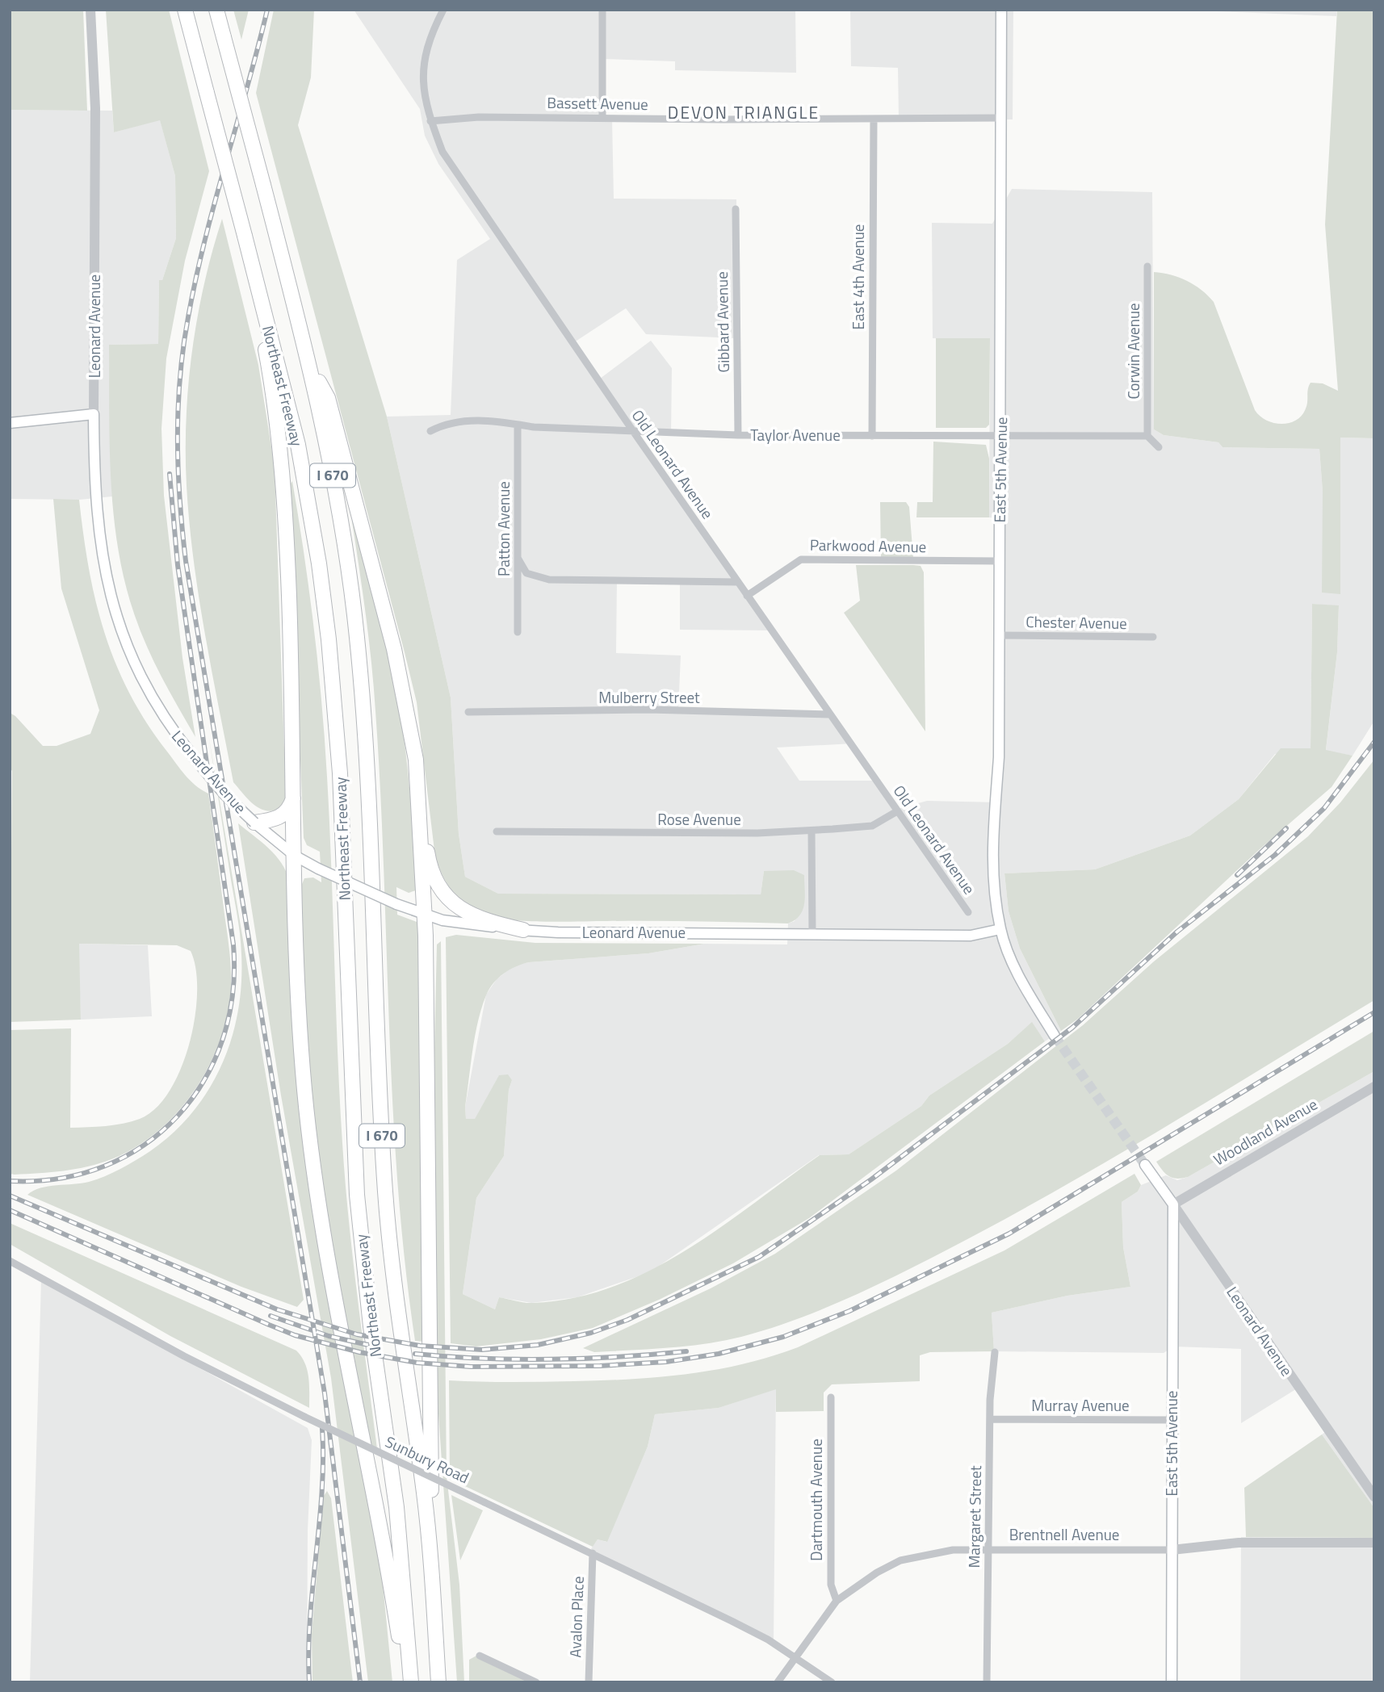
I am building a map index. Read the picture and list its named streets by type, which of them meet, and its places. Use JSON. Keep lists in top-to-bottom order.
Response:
{
  "streets": {
    "highway": ["Northeast Freeway", "I 670"],
    "main road": ["Leonard Avenue", "East 5th Avenue"],
    "street": [
      "Bassett Avenue",
      "East 4th Avenue",
      "Gibbard Avenue",
      "Corwin Avenue",
      "Taylor Avenue",
      "Old Leonard Avenue",
      "Patton Avenue",
      "Parkwood Avenue",
      "Chester Avenue",
      "Mulberry Street",
      "Rose Avenue",
      "Woodland Avenue",
      "Murray Avenue",
      "Sunbury Road",
      "Dartmouth Avenue",
      "Margaret Street",
      "Brentnell Avenue",
      "Avalon Place"
    ]
  },
  "crossings": [
    ["Bassett Avenue", "East 4th Avenue"],
    ["Bassett Avenue", "Old Leonard Avenue"],
    ["Bassett Avenue", "East 5th Avenue"],
    ["East 4th Avenue", "Taylor Avenue"],
    ["Gibbard Avenue", "Taylor Avenue"],
    ["Leonard Avenue", "East 5th Avenue"],
    ["Leonard Avenue", "Woodland Avenue"],
    ["Corwin Avenue", "Taylor Avenue"],
    ["Taylor Avenue", "Old Leonard Avenue"],
    ["Taylor Avenue", "East 5th Avenue"],
    ["Taylor Avenue", "Patton Avenue"],
    ["Old Leonard Avenue", "Parkwood Avenue"],
    ["Old Leonard Avenue", "Mulberry Street"],
    ["Old Leonard Avenue", "Rose Avenue"],
    ["East 5th Avenue", "Parkwood Avenue"],
    ["East 5th Avenue", "Chester Avenue"],
    ["East 5th Avenue", "Woodland Avenue"],
    ["East 5th Avenue", "Murray Avenue"],
    ["East 5th Avenue", "Brentnell Avenue"],
    ["Murray Avenue", "Margaret Street"],
    ["Sunbury Road", "Brentnell Avenue"],
    ["Sunbury Road", "Avalon Place"],
    ["Dartmouth Avenue", "Brentnell Avenue"],
    ["Margaret Street", "Brentnell Avenue"]
  ],
  "districts": ["DEVON TRIANGLE"]
}
